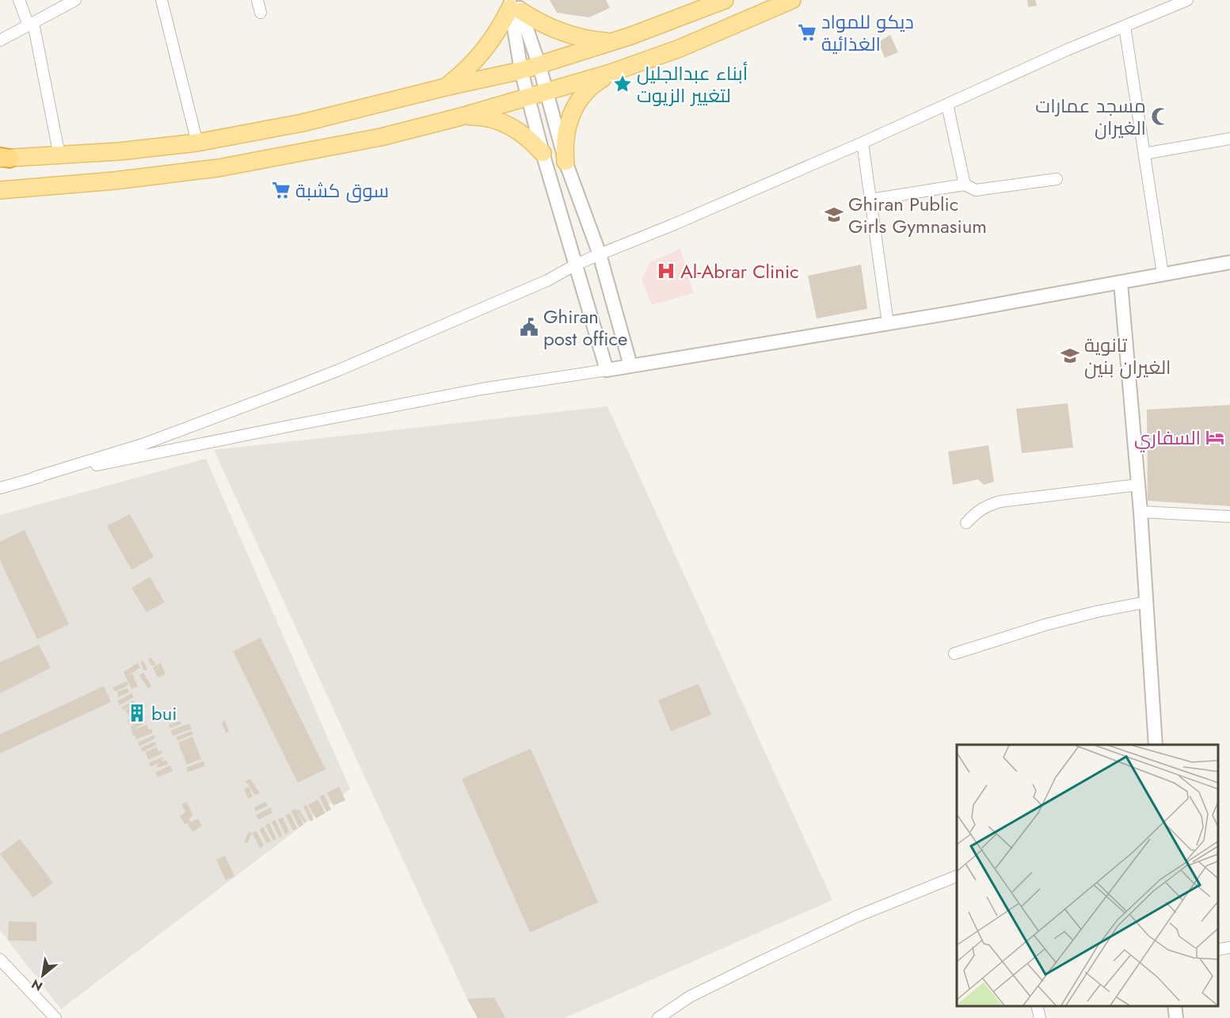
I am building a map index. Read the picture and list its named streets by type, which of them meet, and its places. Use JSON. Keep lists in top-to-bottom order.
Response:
{
  "places": {
    "supermarket": ["ديكو للمواد الغذائية", "سوق كشبة"],
    "place": ["أبناء عبدالجليل لتغيير الزيوت"],
    "mosque": ["مسجد عمارات الغيران"],
    "school or university": ["Ghiran Public Girls Gymnasium", "تانوية الغيران بنين"],
    "hospital": ["Al-Abrar Clinic"],
    "public building": ["Ghiran post office"],
    "hotel": ["السفاري"],
    "building": ["bui"]
  },
  "north": "bottom left"
}
